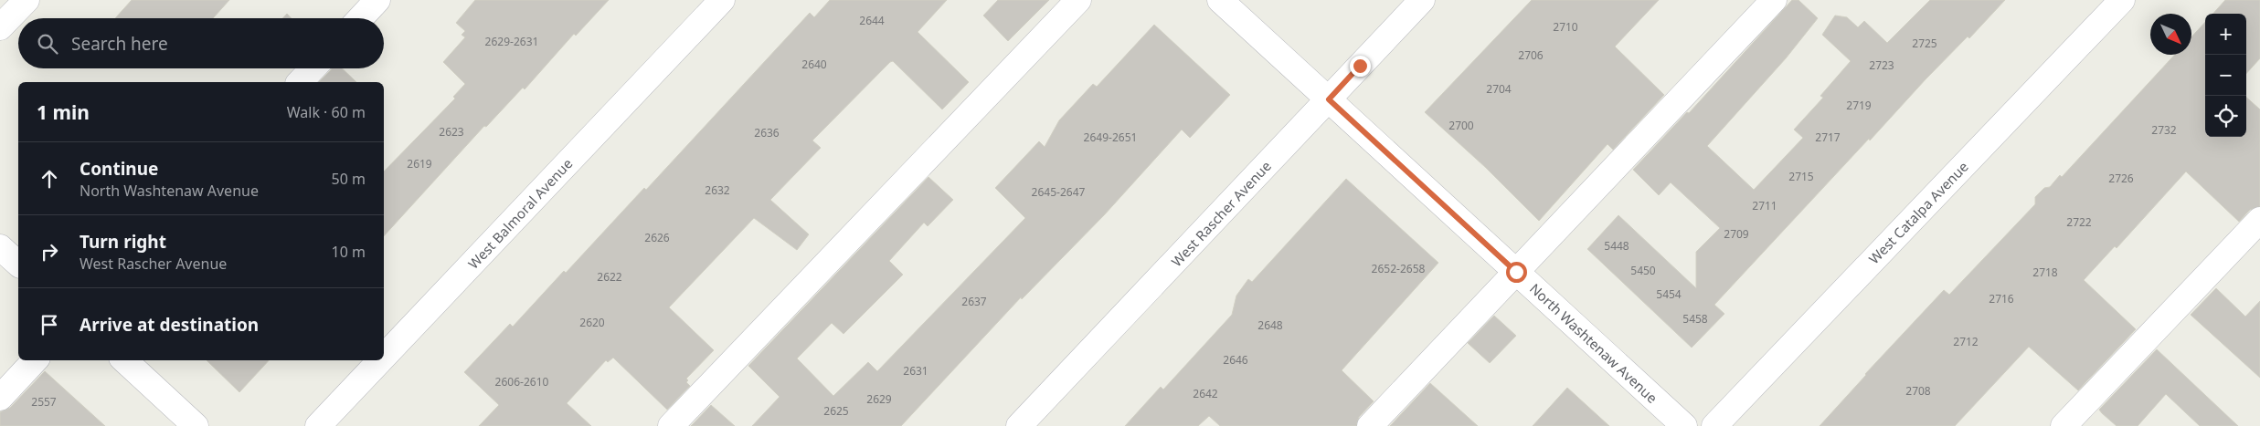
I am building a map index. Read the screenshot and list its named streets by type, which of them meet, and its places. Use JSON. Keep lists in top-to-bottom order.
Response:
{
  "streets": {
    "street": [
      "West Catalpa Avenue",
      "West Balmoral Avenue",
      "West Rascher Avenue",
      "North Washtenaw Avenue"
    ]
  },
  "crossings": [
    ["West Rascher Avenue", "North Washtenaw Avenue"]
  ],
  "house_numbers": [
    "2644",
    "2710",
    "2629-2631",
    "2725",
    "2706",
    "2640",
    "2723",
    "2704",
    "2719",
    "2700",
    "2732",
    "2623",
    "2636",
    "2649-2651",
    "2717",
    "2619",
    "2715",
    "2726",
    "2632",
    "2645-2647",
    "2711",
    "2722",
    "2709",
    "2626",
    "5448",
    "2652-2658",
    "5450",
    "2718",
    "2622",
    "5454",
    "2716",
    "2637",
    "5458",
    "2620",
    "2648",
    "2712",
    "2646",
    "2631",
    "2606-2610",
    "2708",
    "2642",
    "2629",
    "2557",
    "2625"
  ],
  "north": "bottom right",
  "page": {
    "map_buttons": ["+", "−"],
    "search": "Search here",
    "heading": ["1 min", "Walk · 60 m"],
    "list": [
      ["Continue", "North Washtenaw Avenue", "50 m"],
      ["Turn right", "West Rascher Avenue", "10 m"],
      "Arrive at destination"
    ]
  }
}
